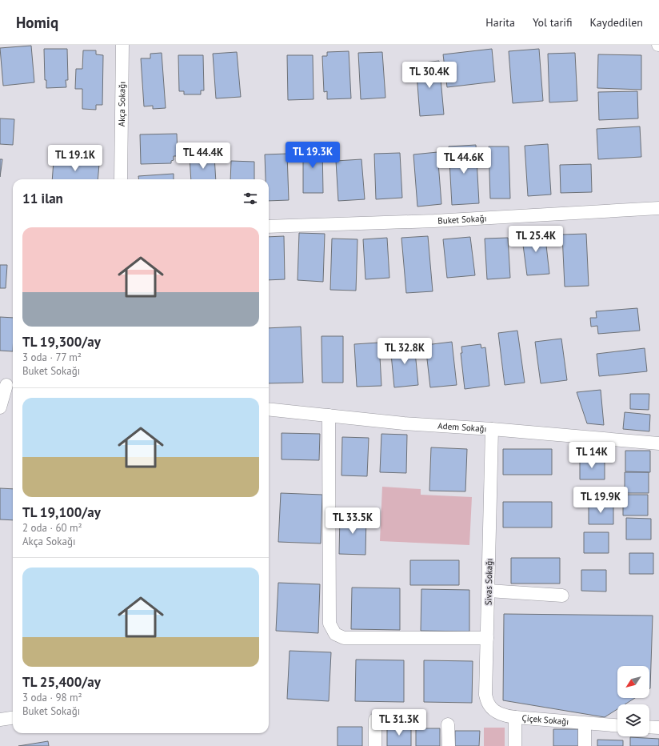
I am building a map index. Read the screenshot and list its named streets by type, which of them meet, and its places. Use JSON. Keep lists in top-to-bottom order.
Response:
{
  "streets": {
    "street": [
      "Akça Sokağı",
      "Buket Sokağı",
      "Adem Sokağı",
      "Sivas Sokağı",
      "Çiçek Sokağı"
    ]
  },
  "crossings": [
    ["Adem Sokağı", "Sivas Sokağı"],
    ["Sivas Sokağı", "Çiçek Sokağı"]
  ],
  "north": "bottom left",
  "page": {
    "header": "Homiq",
    "nav": ["Harita", "Yol tarifi", "Kaydedilen"],
    "price": [
      "TL 30.4K",
      "TL 19.3K",
      "TL 44.4K",
      "TL 19.1K",
      "TL 44.6K",
      "TL 25.4K",
      "TL 32.8K",
      "TL 14K",
      "TL 19.9K",
      "TL 33.5K",
      "TL 31.3K"
    ],
    "heading": "11 ilan",
    "list": [
      {
        "name": "TL 19,300/ay",
        "note": "3 oda · 77 m² · Buket Sokağı"
      },
      {
        "name": "TL 19,100/ay",
        "note": "2 oda · 60 m² · Akça Sokağı"
      },
      {
        "name": "TL 25,400/ay",
        "note": "3 oda · 98 m² · Buket Sokağı"
      }
    ]
  }
}
